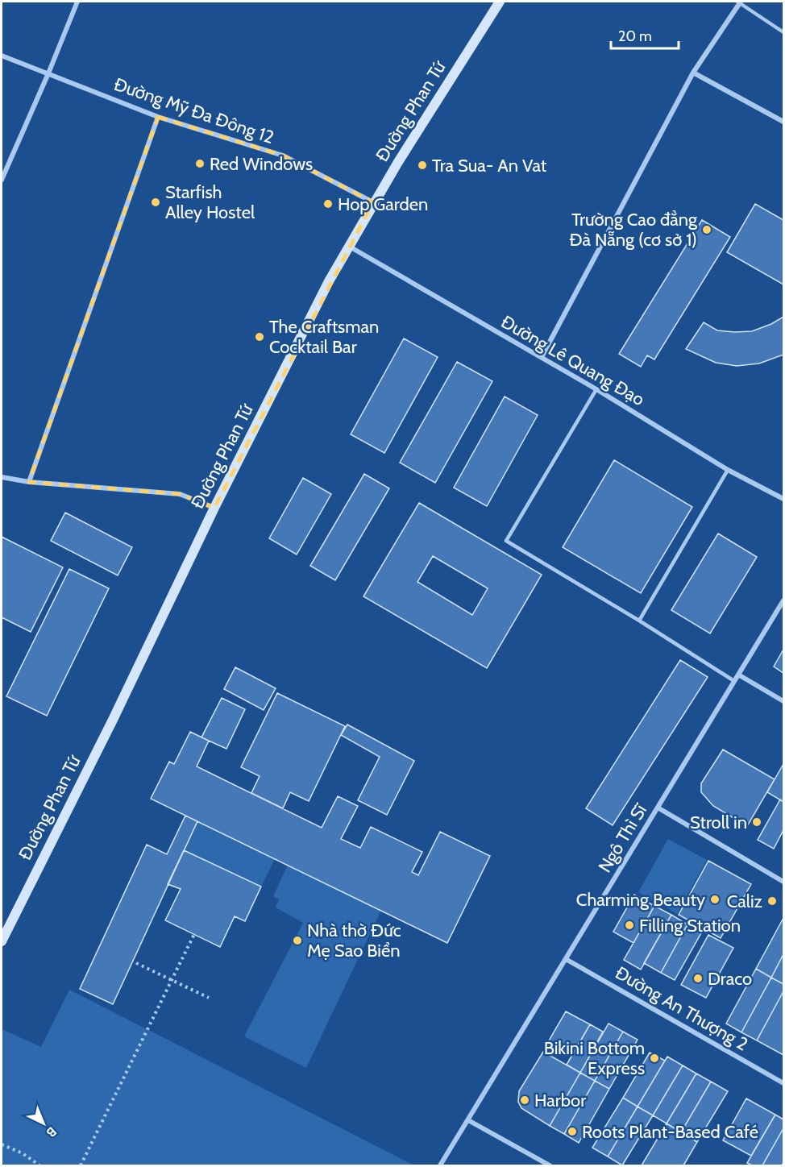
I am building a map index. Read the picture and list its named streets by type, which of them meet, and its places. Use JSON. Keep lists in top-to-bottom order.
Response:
{
  "streets": {
    "street": [
      "Đường Mỹ Đa Đông 12",
      "Đường Phan Tứ",
      "Đường Lê Quang Đạo",
      "Ngô Thì Sĩ",
      "Đường An Thượng 2"
    ]
  },
  "crossings": [
    ["Đường Mỹ Đa Đông 12", "Đường Phan Tứ"],
    ["Đường Phan Tứ", "Đường Lê Quang Đạo"],
    ["Ngô Thì Sĩ", "Đường An Thượng 2"]
  ],
  "places": [
    "Red Windows",
    "Tra Sua- An Vat",
    "Starfish Alley Hostel",
    "Hop Garden",
    "Trường Cao đẳng Đà Nẵng (cơ sở 1)",
    "The Craftsman Cocktail Bar",
    "Stroll in",
    "Charming Beauty",
    "Caliz",
    "Filling Station",
    "Nhà thờ Đức Mẹ Sao Biển",
    "Draco",
    "Bikini Bottom Express",
    "Harbor",
    "Roots Plant-Based Café"
  ],
  "scale_bar": "20 m",
  "north": "bottom right"
}
